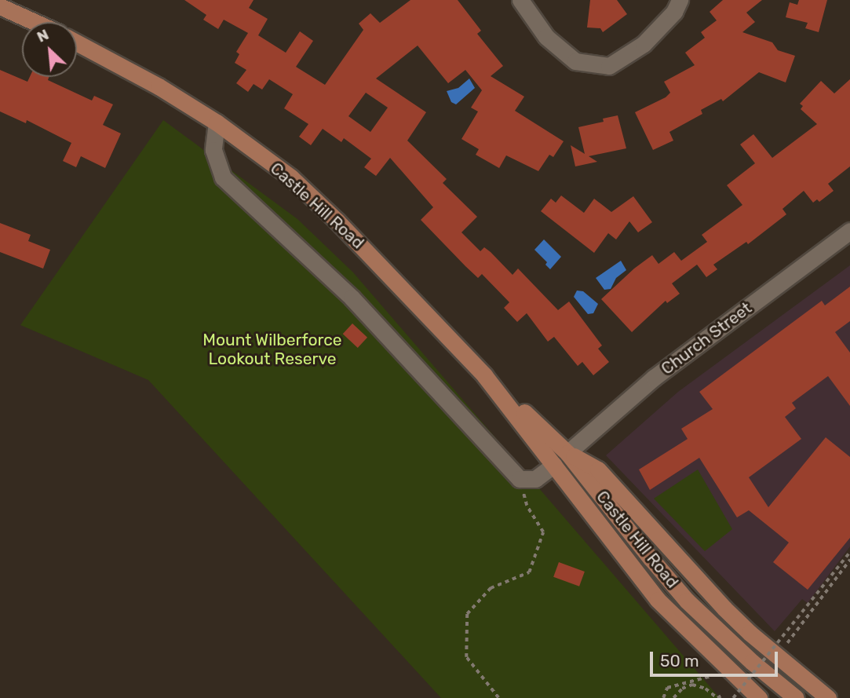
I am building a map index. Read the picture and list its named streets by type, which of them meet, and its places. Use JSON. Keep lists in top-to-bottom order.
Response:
{
  "streets": {
    "main road": ["Castle Hill Road"],
    "street": ["Church Street"]
  },
  "crossings": [
    ["Castle Hill Road", "Church Street"]
  ],
  "parks": ["Mount Wilberforce Lookout Reserve"],
  "scale_bar": "50 m",
  "north": "top left"
}
